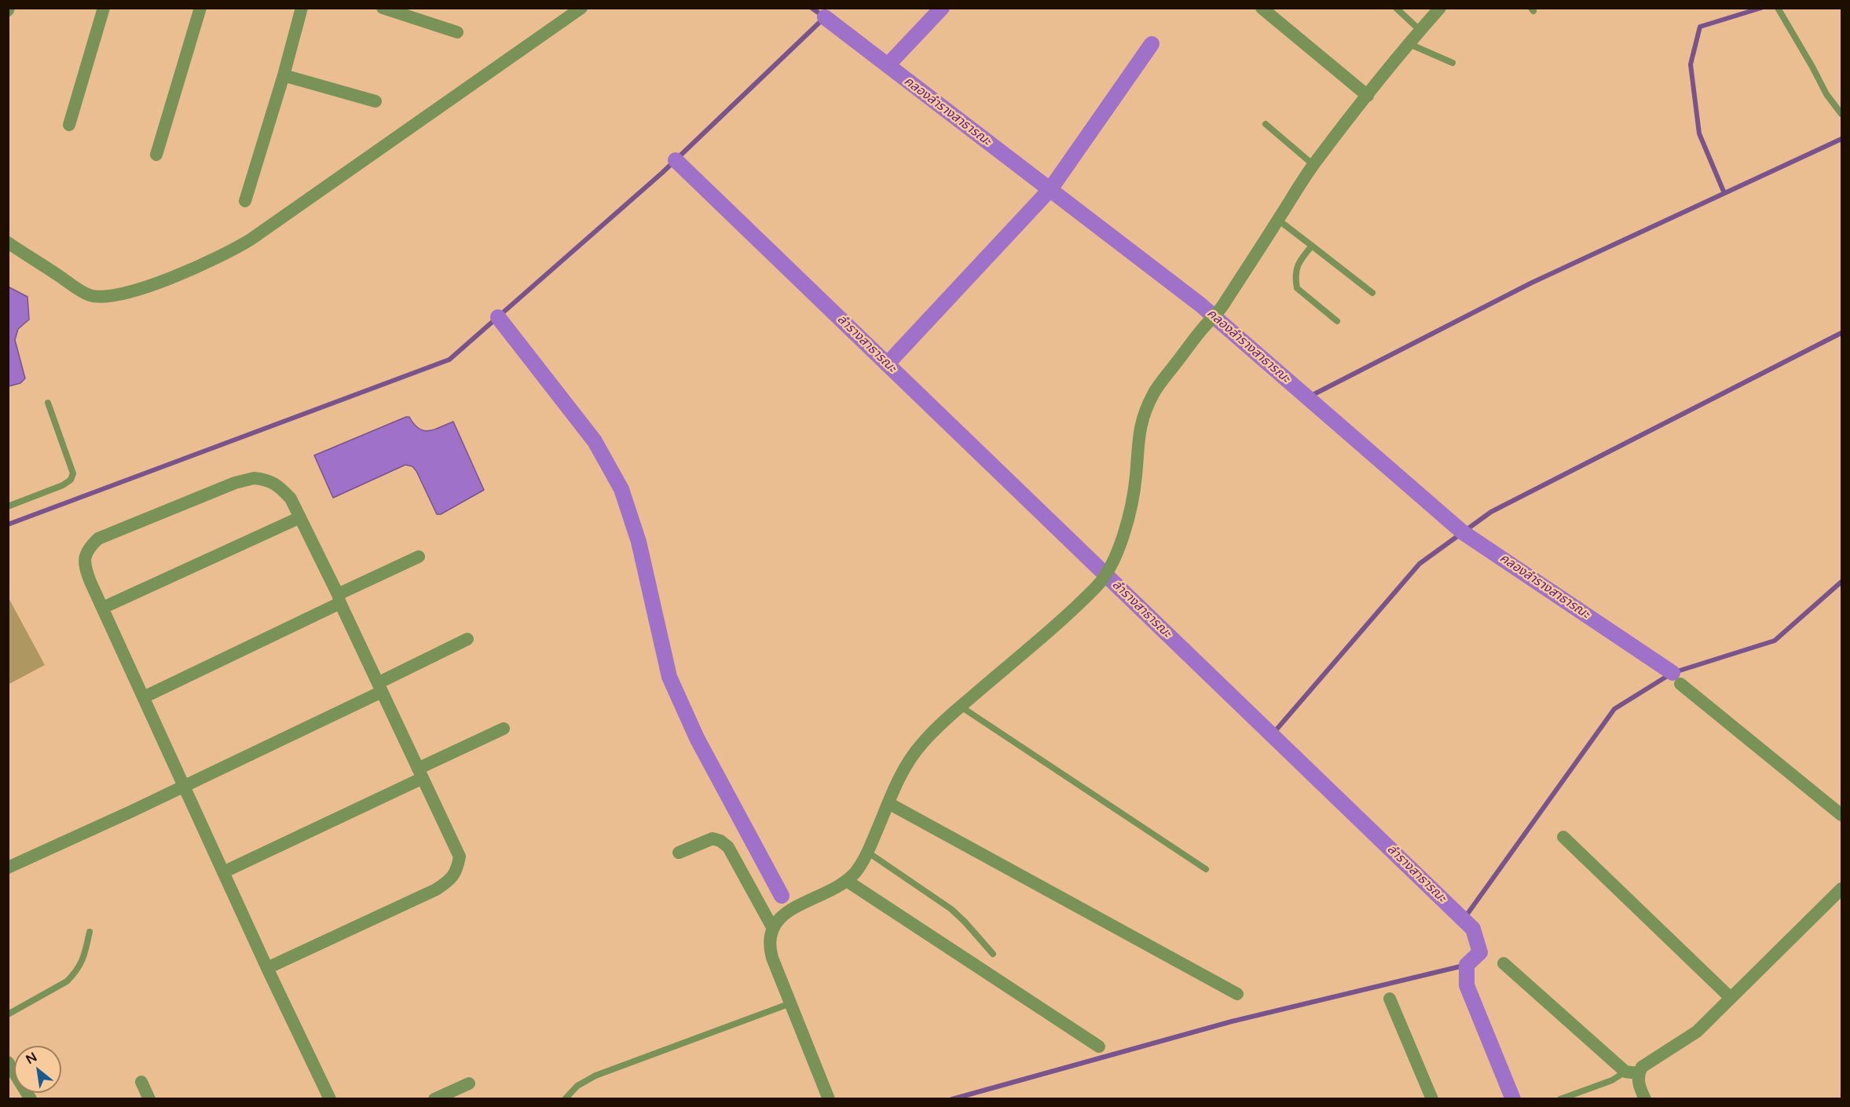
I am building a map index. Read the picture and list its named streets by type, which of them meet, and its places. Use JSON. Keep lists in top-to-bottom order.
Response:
{
  "water": ["คลองลำรางสาธารณะ", "ลำรางสาธารณะ"],
  "north": "top left"
}
